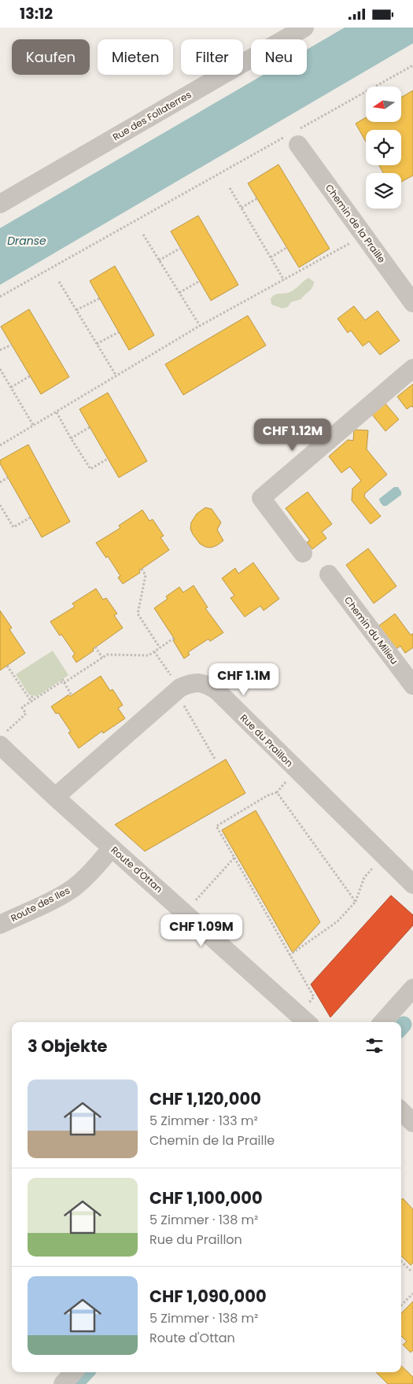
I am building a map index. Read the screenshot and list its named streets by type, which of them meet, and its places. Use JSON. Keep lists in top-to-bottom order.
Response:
{
  "streets": {
    "street": [
      "Rue des Follaterres",
      "Chemin de la Praille",
      "Chemin du Milieu",
      "Rue du Praillon",
      "Route d'Ottan",
      "Route des Iles"
    ]
  },
  "crossings": [
    ["Rue du Praillon", "Route d'Ottan"],
    ["Route d'Ottan", "Route des Iles"]
  ],
  "water": ["Dranse"],
  "north": "left",
  "page": {
    "status": "13:12",
    "chip": [
      "Kaufen",
      "Mieten",
      "Filter",
      "Neu"
    ],
    "price": ["CHF 1.12M", "CHF 1.1M", "CHF 1.09M"],
    "heading": "3 Objekte",
    "list": [
      {
        "name": "CHF 1,120,000",
        "note": "5 Zimmer · 133 m² · Chemin de la Praille"
      },
      {
        "name": "CHF 1,100,000",
        "note": "5 Zimmer · 138 m² · Rue du Praillon"
      },
      {
        "name": "CHF 1,090,000",
        "note": "5 Zimmer · 138 m² · Route d'Ottan"
      }
    ]
  }
}
